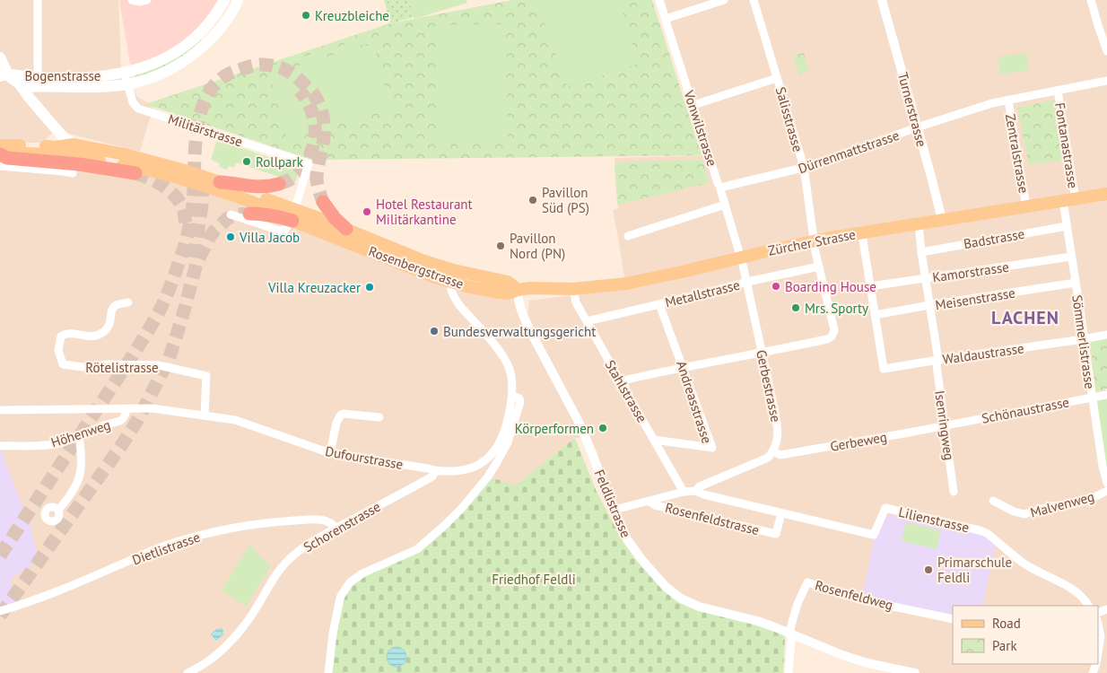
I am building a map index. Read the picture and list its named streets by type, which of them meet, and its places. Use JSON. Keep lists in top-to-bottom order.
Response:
{
  "streets": {
    "main road": ["Bogenstrasse", "Zürcher Strasse", "Rosenbergstrasse"],
    "street": [
      "Turnerstrasse",
      "Salisstrasse",
      "Vonwilstrasse",
      "Militärstrasse",
      "Fontanastrasse",
      "Dürrenmattstrasse",
      "Zentralstrasse",
      "Badstrasse",
      "Kamorstrasse",
      "Metallstrasse",
      "Meisenstrasse",
      "Sömmerlistrasse",
      "Waldaustrasse",
      "Rötelistrasse",
      "Gerbestrasse",
      "Stahlstrasse",
      "Andreasstrasse",
      "Schönaustrasse",
      "Isenringweg",
      "Höhenweg",
      "Gerbeweg",
      "Dufourstrasse",
      "Feldlistrasse",
      "Malvenweg",
      "Rosenfeldstrasse",
      "Lilienstrasse",
      "Schorenstrasse",
      "Dietlistrasse",
      "Rosenfeldweg"
    ]
  },
  "crossings": [
    ["Bogenstrasse", "Militärstrasse"],
    ["Turnerstrasse", "Dürrenmattstrasse"],
    ["Turnerstrasse", "Zürcher Strasse"],
    ["Salisstrasse", "Dürrenmattstrasse"],
    ["Salisstrasse", "Zürcher Strasse"],
    ["Salisstrasse", "Metallstrasse"],
    ["Salisstrasse", "Gerbestrasse"],
    ["Vonwilstrasse", "Dürrenmattstrasse"],
    ["Vonwilstrasse", "Zürcher Strasse"],
    ["Vonwilstrasse", "Gerbestrasse"],
    ["Militärstrasse", "Rosenbergstrasse"],
    ["Fontanastrasse", "Dürrenmattstrasse"],
    ["Fontanastrasse", "Zürcher Strasse"],
    ["Dürrenmattstrasse", "Zentralstrasse"],
    ["Zentralstrasse", "Zürcher Strasse"],
    ["Badstrasse", "Sömmerlistrasse"],
    ["Badstrasse", "Isenringweg"],
    ["Zürcher Strasse", "Rosenbergstrasse"],
    ["Zürcher Strasse", "Sömmerlistrasse"],
    ["Zürcher Strasse", "Gerbestrasse"],
    ["Zürcher Strasse", "Stahlstrasse"],
    ["Zürcher Strasse", "Isenringweg"],
    ["Zürcher Strasse", "Feldlistrasse"],
    ["Rosenbergstrasse", "Dufourstrasse"],
    ["Rosenbergstrasse", "Feldlistrasse"],
    ["Kamorstrasse", "Sömmerlistrasse"],
    ["Kamorstrasse", "Isenringweg"],
    ["Metallstrasse", "Gerbestrasse"],
    ["Metallstrasse", "Stahlstrasse"],
    ["Metallstrasse", "Andreasstrasse"],
    ["Meisenstrasse", "Sömmerlistrasse"],
    ["Meisenstrasse", "Waldaustrasse"],
    ["Meisenstrasse", "Isenringweg"],
    ["Sömmerlistrasse", "Waldaustrasse"],
    ["Sömmerlistrasse", "Schönaustrasse"],
    ["Waldaustrasse", "Isenringweg"],
    ["Rötelistrasse", "Dufourstrasse"],
    ["Gerbestrasse", "Gerbeweg"],
    ["Stahlstrasse", "Andreasstrasse"],
    ["Schönaustrasse", "Isenringweg"],
    ["Schönaustrasse", "Gerbeweg"],
    ["Isenringweg", "Gerbeweg"],
    ["Höhenweg", "Dufourstrasse"],
    ["Dufourstrasse", "Schorenstrasse"],
    ["Feldlistrasse", "Rosenfeldweg"],
    ["Rosenfeldstrasse", "Lilienstrasse"],
    ["Schorenstrasse", "Dietlistrasse"]
  ],
  "districts": ["LACHEN"],
  "parks": ["Friedhof Feldli"],
  "places": [
    "Kreuzbleiche",
    "Rollpark",
    "Pavillon Süd (PS)",
    "Hotel Restaurant Militärkantine",
    "Villa Jacob",
    "Pavillon Nord (PN)",
    "Boarding House",
    "Villa Kreuzacker",
    "Mrs. Sporty",
    "Bundesverwaltungsgericht",
    "Körperformen",
    "Primarschule Feldli"
  ],
  "legend": ["Road", "Park"]
}
